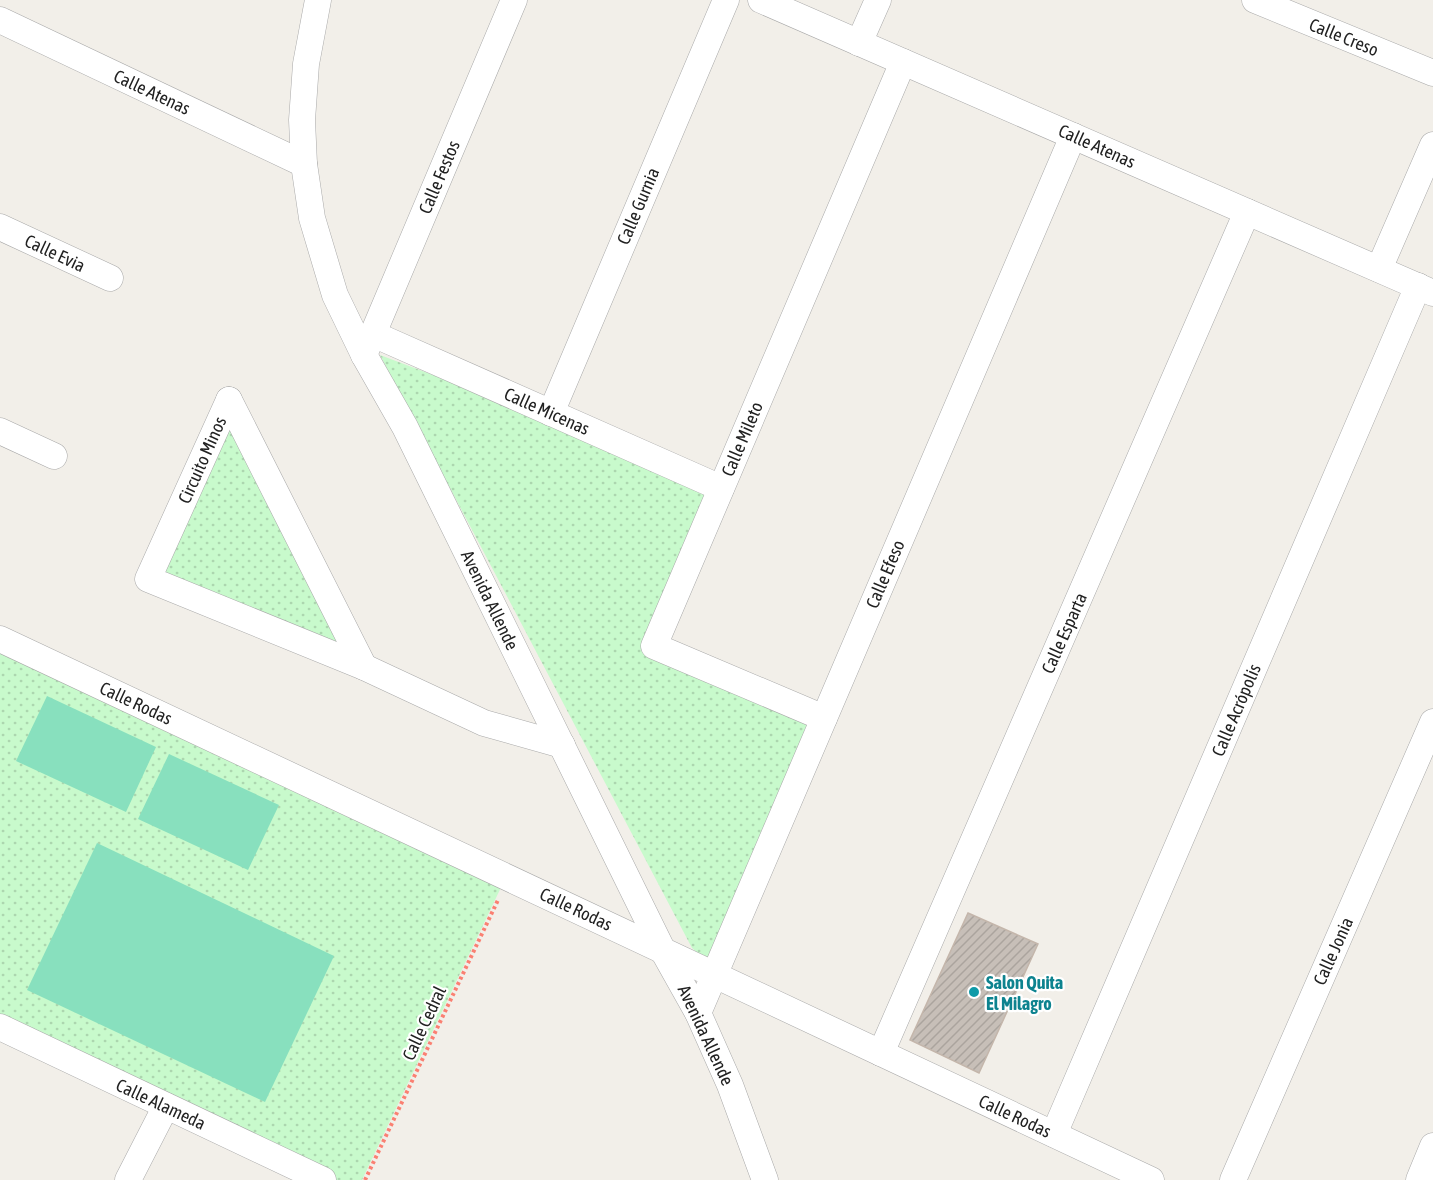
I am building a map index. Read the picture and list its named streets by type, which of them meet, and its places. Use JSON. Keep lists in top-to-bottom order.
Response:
{
  "streets": {
    "street": [
      "Calle Creso",
      "Calle Atenas",
      "Calle Festos",
      "Calle Gurnia",
      "Calle Evia",
      "Calle Micenas",
      "Calle Mileto",
      "Circuito Minos",
      "Calle Efeso",
      "Avenida Allende",
      "Calle Esparta",
      "Calle Rodas",
      "Calle Acrópolis",
      "Calle Jonia",
      "Calle Alameda"
    ],
    "path": ["Calle Cedral"]
  },
  "crossings": [
    ["Calle Atenas", "Calle Mileto"],
    ["Calle Atenas", "Calle Efeso"],
    ["Calle Atenas", "Avenida Allende"],
    ["Calle Atenas", "Calle Esparta"],
    ["Calle Atenas", "Calle Acrópolis"],
    ["Calle Festos", "Calle Micenas"],
    ["Calle Festos", "Avenida Allende"],
    ["Calle Gurnia", "Calle Micenas"],
    ["Calle Micenas", "Calle Mileto"],
    ["Calle Micenas", "Avenida Allende"],
    ["Calle Mileto", "Calle Efeso"],
    ["Circuito Minos", "Avenida Allende"],
    ["Calle Efeso", "Avenida Allende"],
    ["Calle Efeso", "Calle Rodas"],
    ["Avenida Allende", "Calle Rodas"],
    ["Calle Esparta", "Calle Rodas"],
    ["Calle Rodas", "Calle Acrópolis"],
    ["Calle Rodas", "Calle Cedral"]
  ],
  "places": ["Salon Quita El Milagro"]
}
